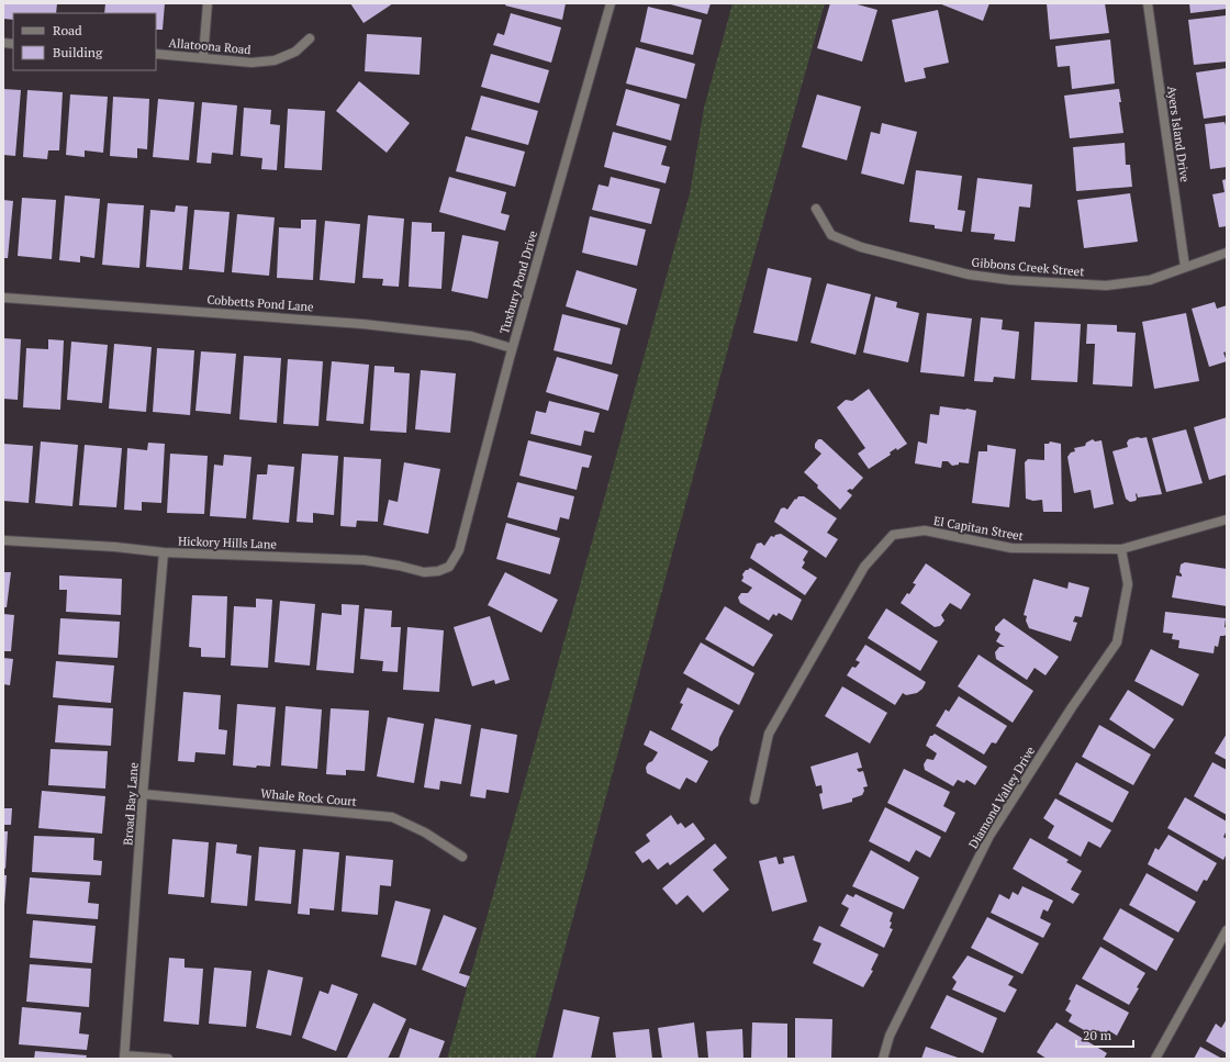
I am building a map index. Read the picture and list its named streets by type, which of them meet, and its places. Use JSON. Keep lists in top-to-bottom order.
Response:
{
  "streets": {
    "street": [
      "Allatoona Road",
      "Ayers Island Drive",
      "Gibbons Creek Street",
      "Tuxbury Pond Drive",
      "Cobbetts Pond Lane",
      "El Capitan Street",
      "Hickory Hills Lane",
      "Whale Rock Court",
      "Diamond Valley Drive",
      "Broad Bay Lane"
    ]
  },
  "crossings": [
    ["Ayers Island Drive", "Gibbons Creek Street"],
    ["Tuxbury Pond Drive", "Cobbetts Pond Lane"],
    ["Tuxbury Pond Drive", "Hickory Hills Lane"],
    ["El Capitan Street", "Diamond Valley Drive"],
    ["Hickory Hills Lane", "Broad Bay Lane"],
    ["Whale Rock Court", "Broad Bay Lane"]
  ],
  "legend": ["Road", "Building"],
  "scale_bar": "20 m"
}
